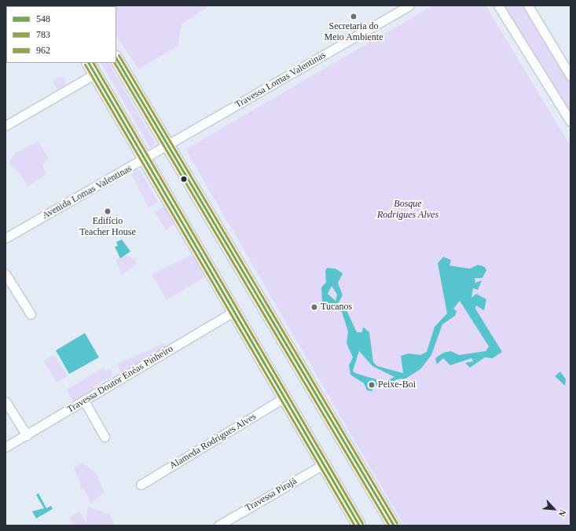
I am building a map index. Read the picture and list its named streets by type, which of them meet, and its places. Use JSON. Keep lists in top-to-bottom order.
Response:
{
  "streets": {
    "street": [
      "Travessa Lomas Valentinas",
      "Avenida Lomas Valentinas",
      "Travessa Doutor Enéas Pinheiro",
      "Alameda Rodrigues Alves",
      "Travessa Pirajá"
    ]
  },
  "crossings": [
    ["Travessa Lomas Valentinas", "Avenida Lomas Valentinas"]
  ],
  "parks": ["Bosque Rodrigues Alves"],
  "places": [
    "Secretaria do Meio Ambiente",
    "Edifício Teacher House",
    "Tucanos",
    "Peixe-Boi"
  ],
  "lines": ["transit line 962", "transit line 548", "transit line 783"],
  "legend": ["548", "783", "962"],
  "north": "bottom right"
}
